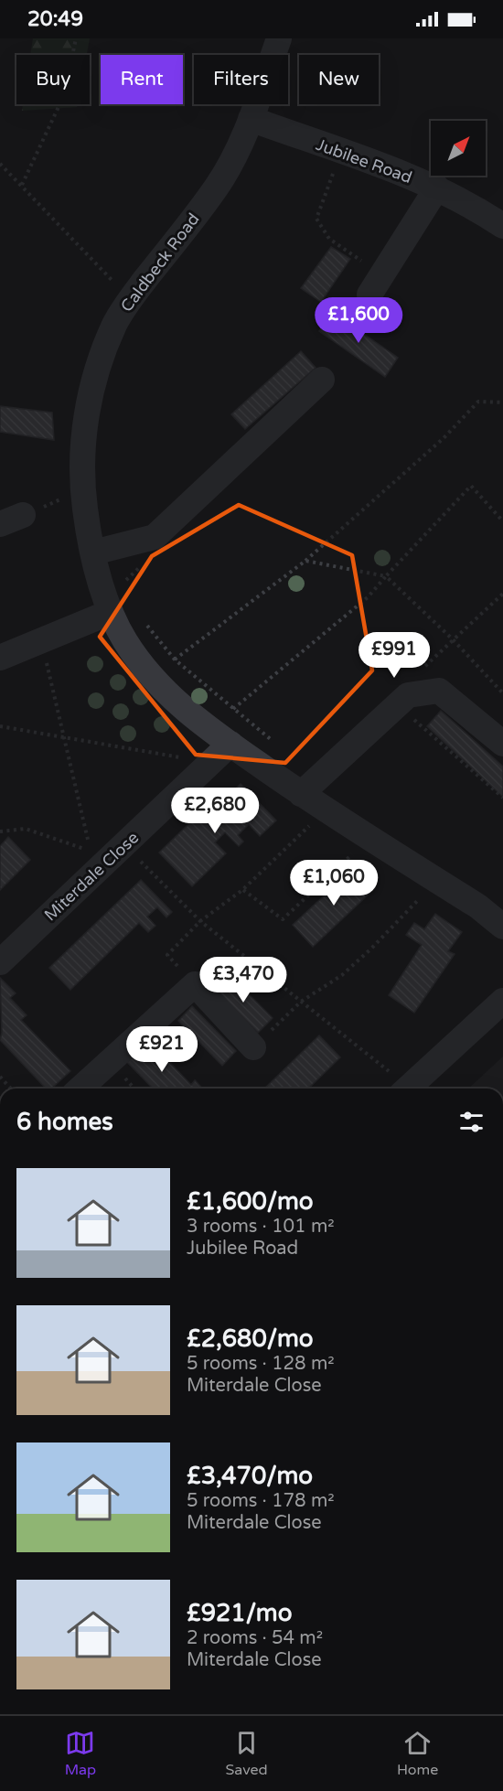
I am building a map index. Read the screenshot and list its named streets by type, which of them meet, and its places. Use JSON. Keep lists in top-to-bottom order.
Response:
{
  "streets": {
    "street": ["Jubilee Road", "Caldbeck Road", "Miterdale Close"]
  },
  "crossings": [
    ["Jubilee Road", "Caldbeck Road"],
    ["Caldbeck Road", "Miterdale Close"]
  ],
  "north": "top right",
  "page": {
    "status": "20:49",
    "chip": [
      "Buy",
      "Rent",
      "Filters",
      "New"
    ],
    "price": [
      "£1,600",
      "£991",
      "£2,680",
      "£1,060",
      "£3,470",
      "£921"
    ],
    "heading": "6 homes",
    "list": [
      {
        "name": "£1,600/mo",
        "note": "3 rooms · 101 m² · Jubilee Road"
      },
      {
        "name": "£2,680/mo",
        "note": "5 rooms · 128 m² · Miterdale Close"
      },
      {
        "name": "£3,470/mo",
        "note": "5 rooms · 178 m² · Miterdale Close"
      },
      {
        "name": "£921/mo",
        "note": "2 rooms · 54 m² · Miterdale Close"
      }
    ],
    "tabs": ["Map", "Saved", "Home"]
  }
}
